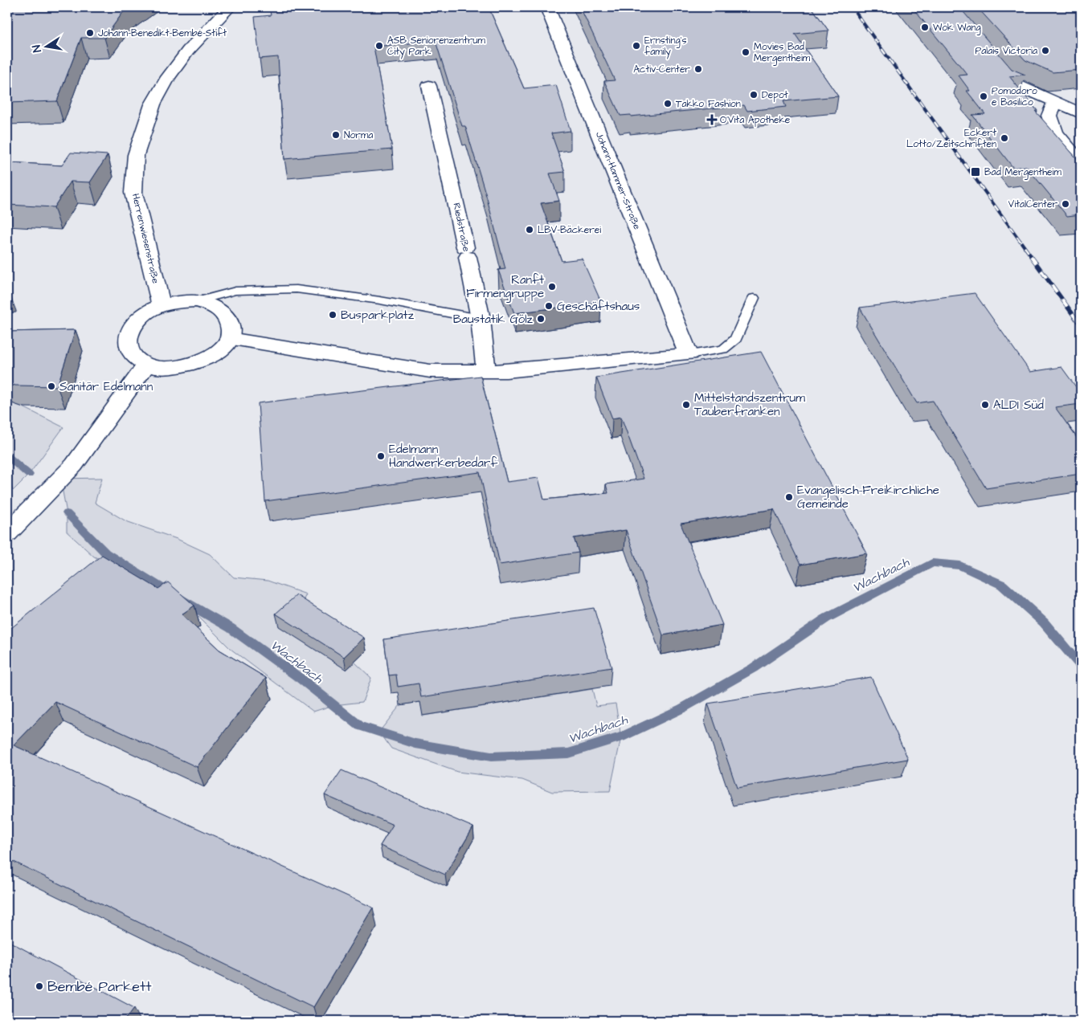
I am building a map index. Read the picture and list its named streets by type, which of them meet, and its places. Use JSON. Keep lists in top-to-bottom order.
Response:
{
  "streets": {
    "street": ["Johann-Hammer-Straße", "Riedstraße", "Herrenwiesenstraße"]
  },
  "water": ["Wachbach"],
  "places": {
    "other": [
      "Wok Wang",
      "Johann-Benedikt-Bembé-Stift",
      "ASB Seniorenzentrum City Park",
      "Ernsting's family",
      "Palais Victoria",
      "Movies Bad Mergentheim",
      "Activ-Center",
      "Depot",
      "Pomodoro e Basilico",
      "Takko Fashion",
      "Norma",
      "Eckert Lotto/Zeitschriften",
      "VitalCenter",
      "LBV-Bäckerei",
      "Ranft Firmengruppe",
      "Geschäftshaus",
      "Busparkplatz",
      "Baustatik Gölz",
      "Sanitär Edelmann",
      "Mittelstandszentrum Tauberfranken",
      "ALDI Süd",
      "Edelmann Handwerkerbedarf",
      "Evangelisch-Freikirchliche Gemeinde",
      "Bembé Parkett"
    ],
    "health": ["O'Vita Apotheke"],
    "transit": ["Bad Mergentheim"]
  },
  "north": "left"
}
